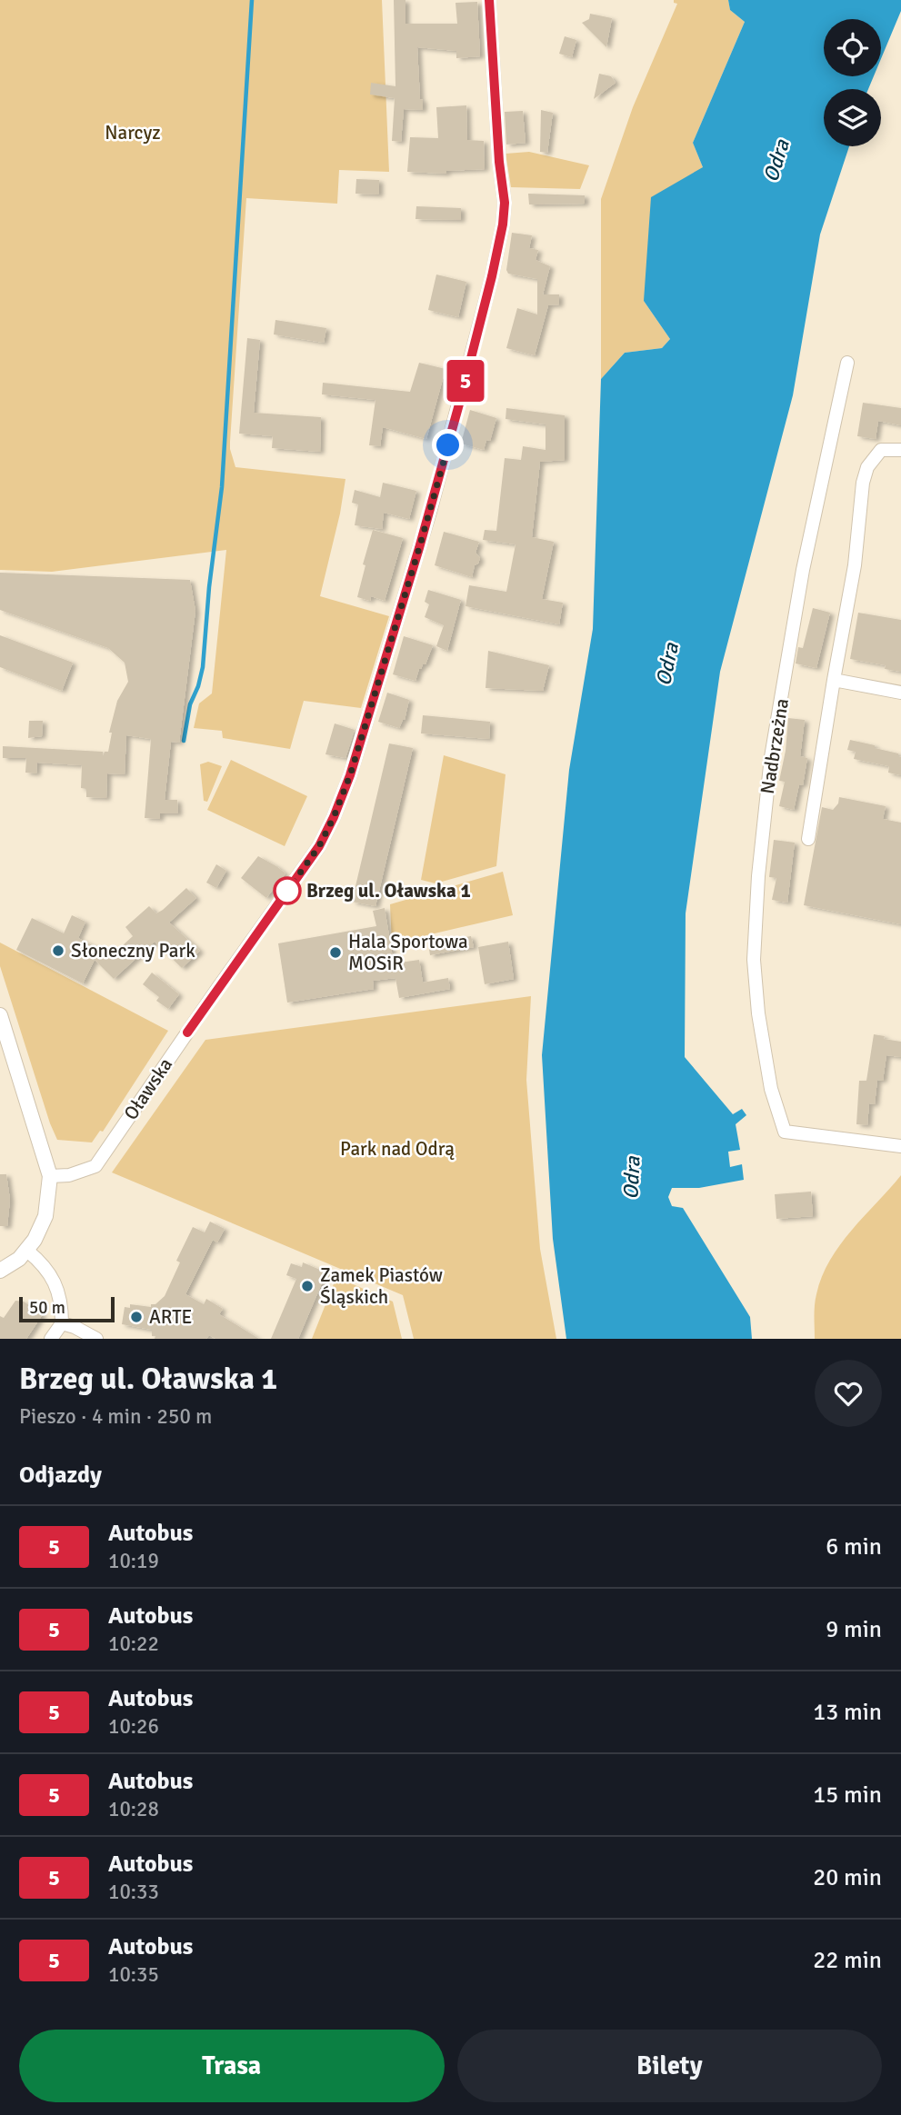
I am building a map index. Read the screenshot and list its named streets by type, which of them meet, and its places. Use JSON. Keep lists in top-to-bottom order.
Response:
{
  "streets": {
    "street": ["Nadbrzeżna", "Oławska"]
  },
  "water": ["Odra"],
  "parks": ["Narcyz", "Park nad Odrą"],
  "places": [
    "Brzeg ul. Oławska 1",
    "Słoneczny Park",
    "Hala Sportowa MOSiR",
    "Zamek Piastów Śląskich",
    "ARTE"
  ],
  "lines": ["bus line 5"],
  "scale_bar": "50 m",
  "page": {
    "on_map": "5",
    "scale": "50 m",
    "heading": [
      ["Brzeg ul. Oławska 1", "Pieszo · 4 min · 250 m"],
      "Odjazdy"
    ],
    "list": [
      {
        "mark": "5",
        "name": "Autobus",
        "note": "10:19",
        "value": "6 min"
      },
      {
        "mark": "5",
        "name": "Autobus",
        "note": "10:22",
        "value": "9 min"
      },
      {
        "mark": "5",
        "name": "Autobus",
        "note": "10:26",
        "value": "13 min"
      },
      {
        "mark": "5",
        "name": "Autobus",
        "note": "10:28",
        "value": "15 min"
      },
      {
        "mark": "5",
        "name": "Autobus",
        "note": "10:33",
        "value": "20 min"
      },
      {
        "mark": "5",
        "name": "Autobus",
        "note": "10:35",
        "value": "22 min"
      }
    ],
    "buttons": ["Trasa", "Bilety"]
  }
}
